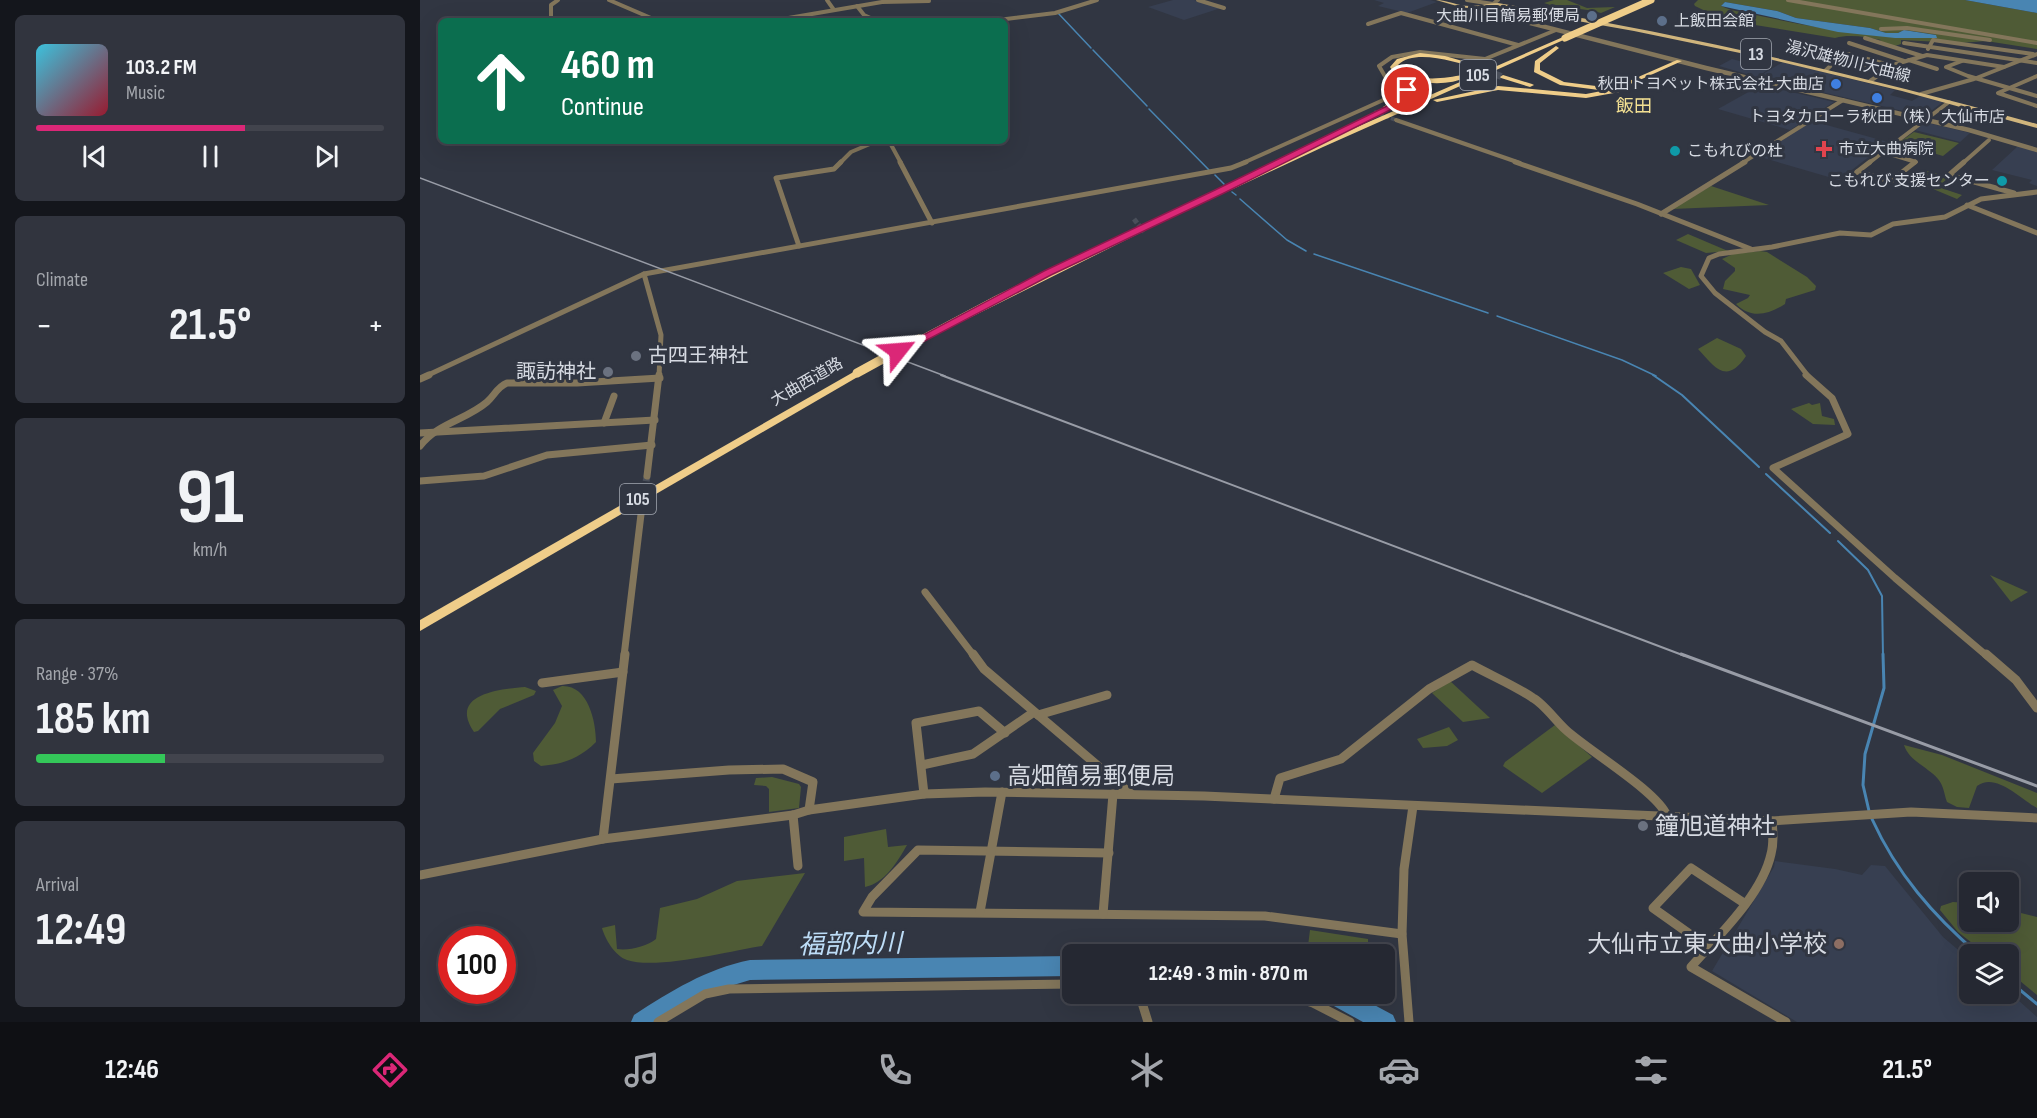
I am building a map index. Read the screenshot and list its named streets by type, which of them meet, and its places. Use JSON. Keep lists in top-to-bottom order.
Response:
{
  "streets": {
    "highway": ["105", "大曲西道路"],
    "main road": ["13", "湯沢雄物川大曲線"]
  },
  "districts": ["飯田"],
  "water": ["福部内川"],
  "places": {
    "other": [
      "大曲川目簡易郵便局",
      "上飯田会館",
      "秋田トヨペット株式会社 大曲店",
      "トヨタカローラ秋田（株）大仙市店",
      "こもれびの杜",
      "こもれび 支援センター",
      "古四王神社",
      "諏訪神社",
      "高畑簡易郵便局",
      "鐘旭道神社",
      "大仙市立東大曲小学校"
    ],
    "health": ["市立大曲病院"]
  },
  "page": {
    "turn": ["460 m", "Continue"],
    "song": ["103.2 FM", "Music"],
    "tile": [
      "Climate",
      ["91", "km/h"],
      ["Range · 37%", "185 km"],
      ["Arrival", "12:49"]
    ],
    "heat": ["−", "21.5°", "+"],
    "limit": "100",
    "trip": "12:49 · 3 min · 870 m",
    "tabs": ["12:46", "21.5°"]
  }
}
